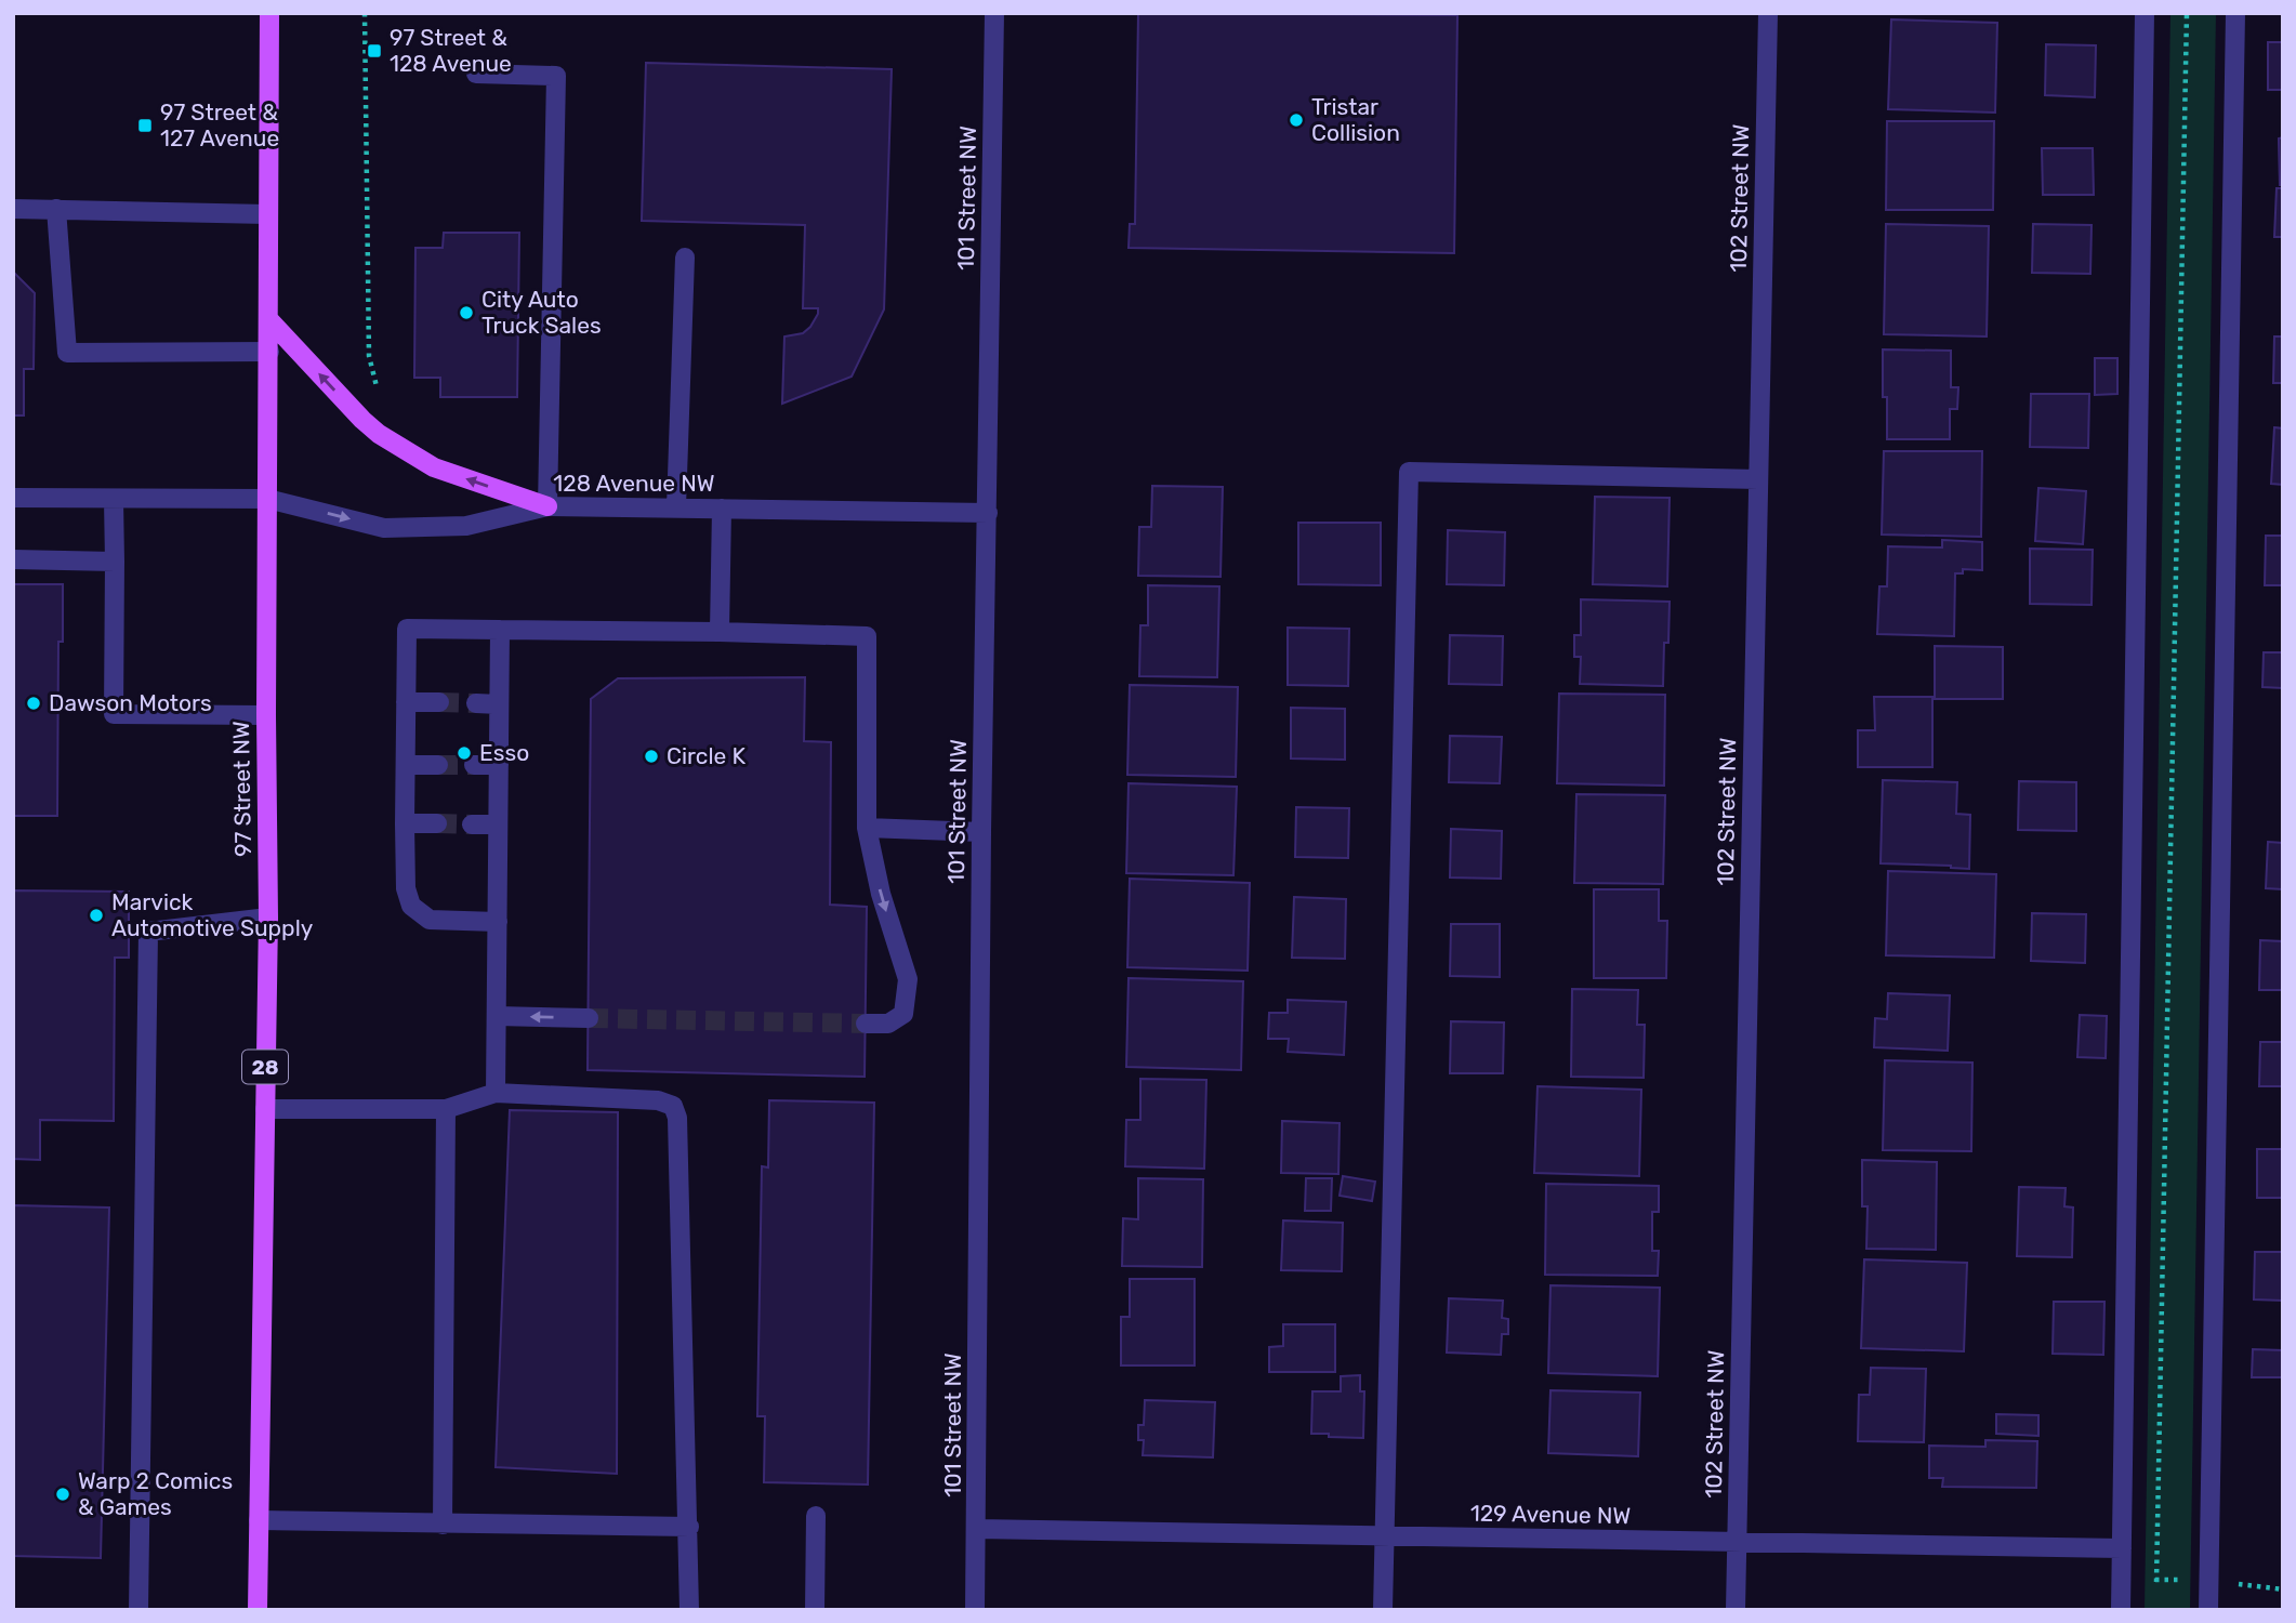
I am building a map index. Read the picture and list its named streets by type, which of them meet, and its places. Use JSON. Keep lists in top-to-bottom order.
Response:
{
  "streets": {
    "main road": ["97 Street NW", "28"],
    "street": [
      "101 Street NW",
      "102 Street NW",
      "128 Avenue NW",
      "129 Avenue NW"
    ]
  },
  "crossings": [
    ["101 Street NW", "128 Avenue NW"],
    ["101 Street NW", "129 Avenue NW"],
    ["102 Street NW", "129 Avenue NW"],
    ["128 Avenue NW", "97 Street NW"]
  ],
  "places": {
    "transit": ["97 Street & 128 Avenue", "97 Street & 127 Avenue"],
    "other": [
      "Tristar Collision",
      "City Auto Truck Sales",
      "Dawson Motors",
      "Esso",
      "Circle K",
      "Marvick Automotive Supply",
      "Warp 2 Comics & Games"
    ]
  }
}
